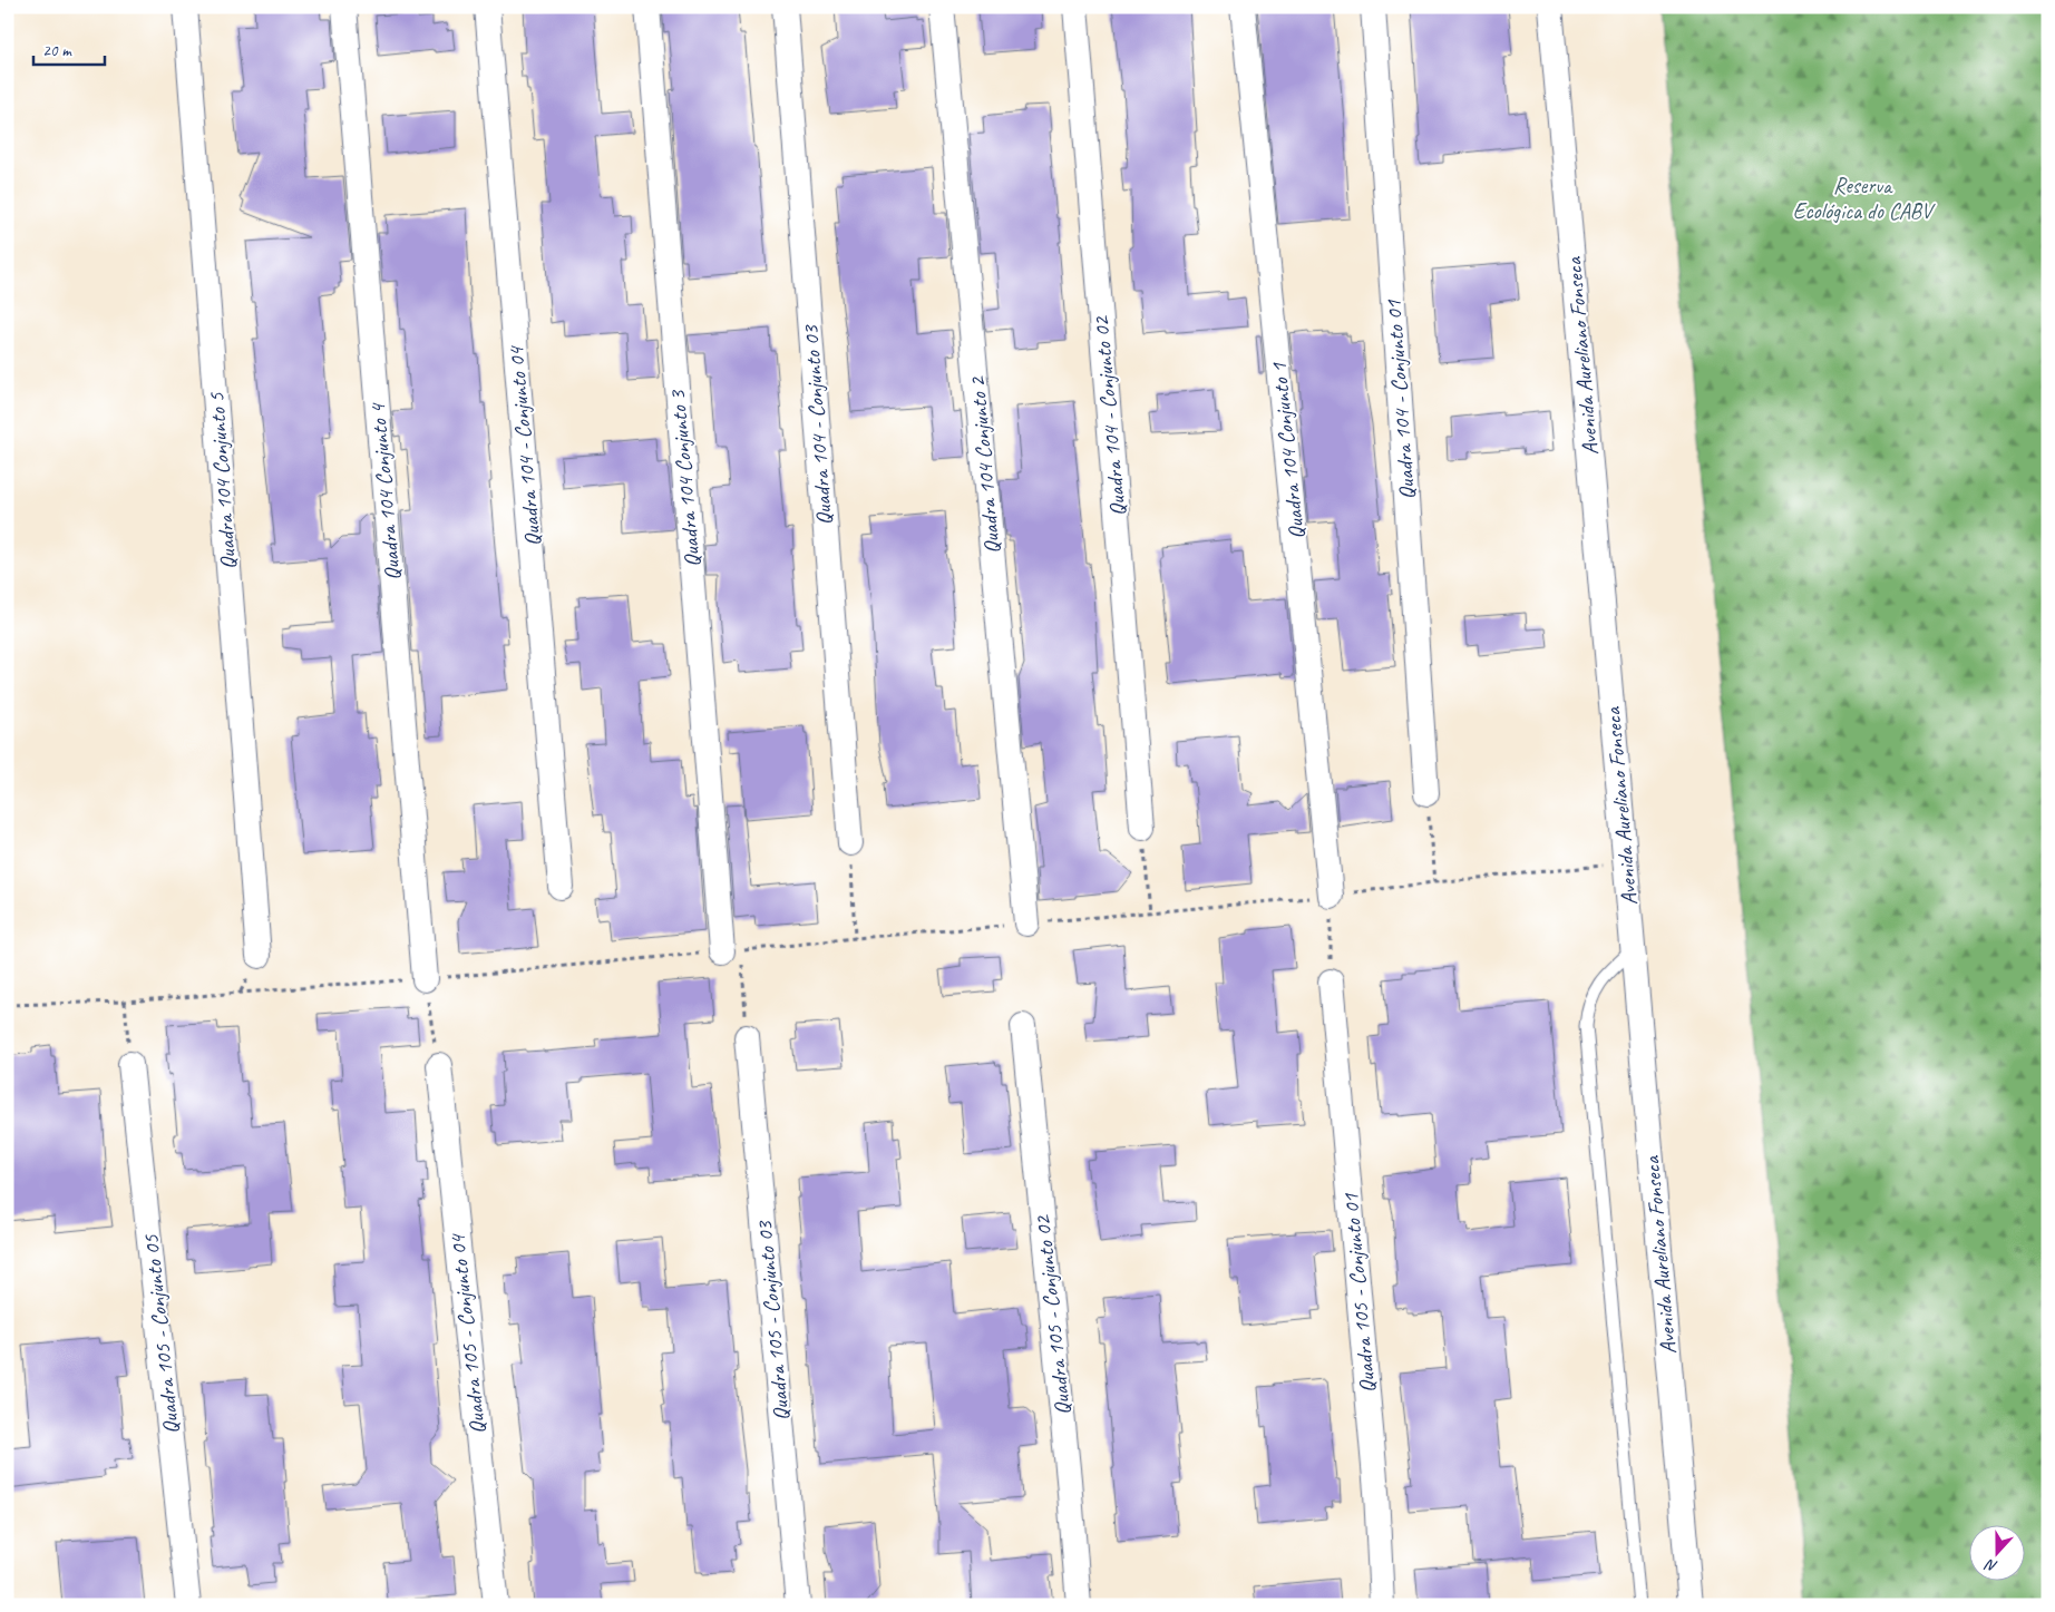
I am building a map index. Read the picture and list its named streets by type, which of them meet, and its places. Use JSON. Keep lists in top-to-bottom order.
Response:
{
  "streets": {
    "street": [
      "Avenida Aureliano Fonseca",
      "Quadra 104 - Conjunto 01",
      "Quadra 104 - Conjunto 02",
      "Quadra 104 - Conjunto 03",
      "Quadra 104 - Conjunto 04",
      "Quadra 104 Conjunto 1",
      "Quadra 104 Conjunto 2",
      "Quadra 104 Conjunto 3",
      "Quadra 104 Conjunto 5",
      "Quadra 104 Conjunto 4",
      "Quadra 105 - Conjunto 01",
      "Quadra 105 - Conjunto 02",
      "Quadra 105 - Conjunto 03",
      "Quadra 105 - Conjunto 05",
      "Quadra 105 - Conjunto 04"
    ]
  },
  "parks": ["Reserva Ecológica do CABV"],
  "scale_bar": "20 m",
  "north": "bottom"
}
